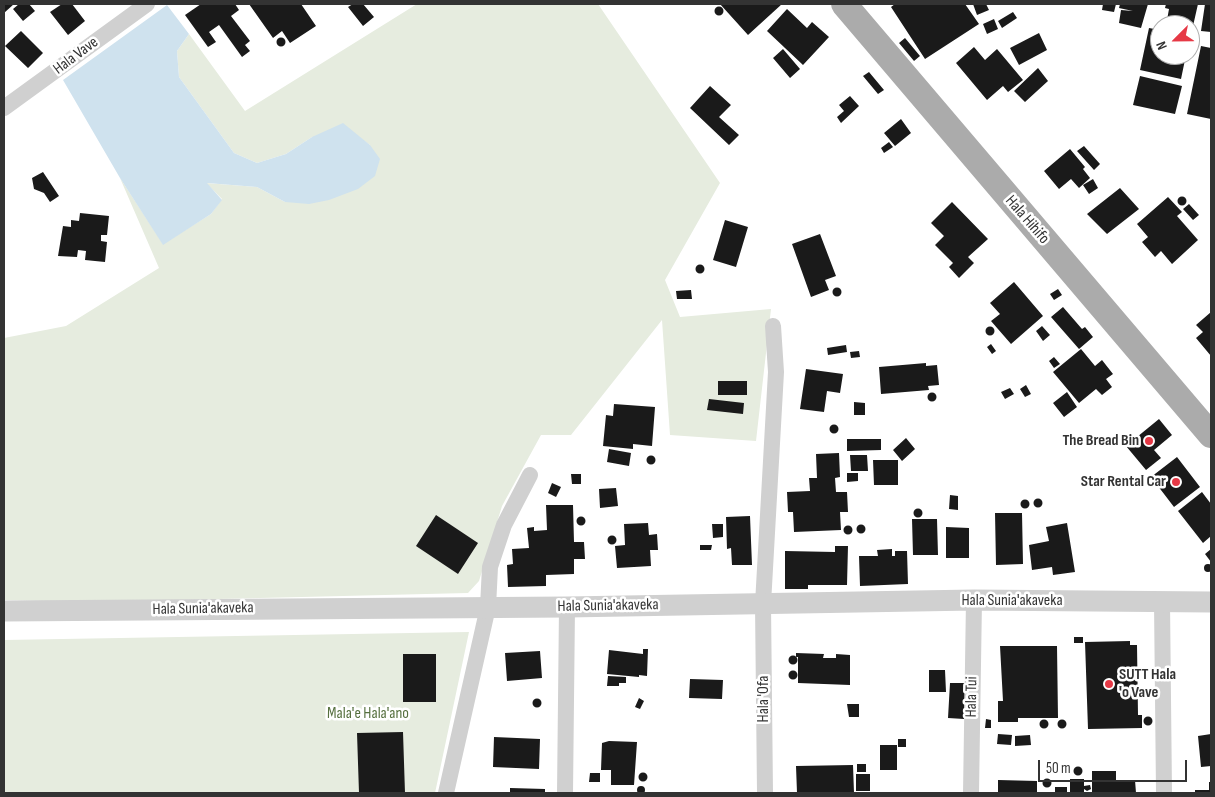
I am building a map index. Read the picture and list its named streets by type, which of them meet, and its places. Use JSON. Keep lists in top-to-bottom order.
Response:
{
  "streets": {
    "main road": ["Hala Hihifo"],
    "street": [
      "Hala Vave",
      "Hala Sunia'akaveka",
      "Hala Tui",
      "Hala 'Ofa"
    ]
  },
  "crossings": [
    ["Hala Sunia'akaveka", "Hala Tui"],
    ["Hala Sunia'akaveka", "Hala 'Ofa"]
  ],
  "parks": ["Mala'e Hala'ano"],
  "places": ["The Bread Bin", "Star Rental Car", "SUTT Hala 'o Vave"],
  "scale_bar": "50 m",
  "north": "bottom left"
}
